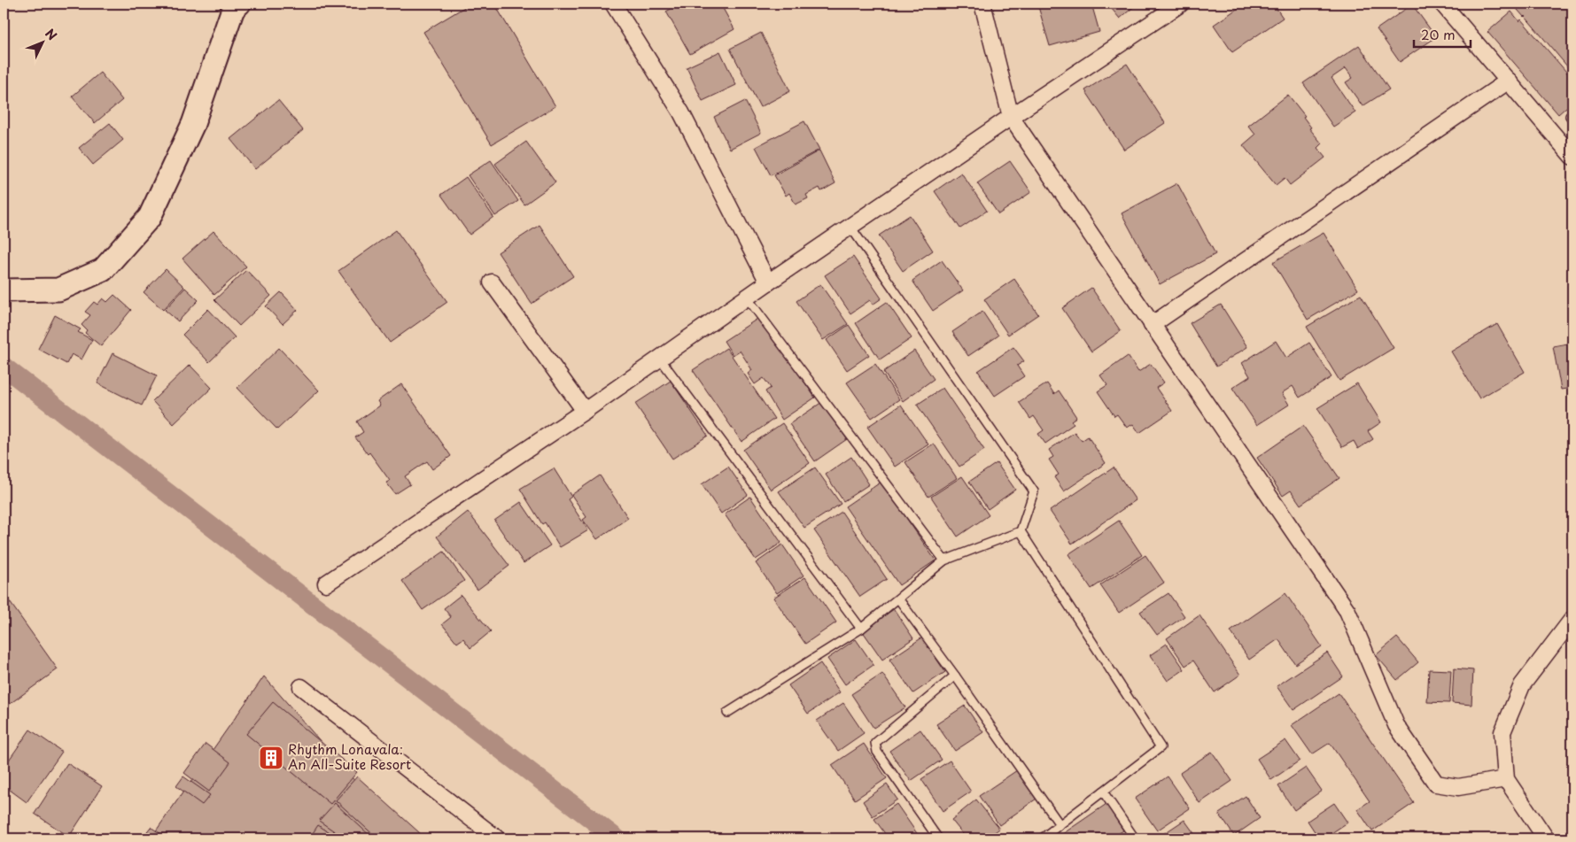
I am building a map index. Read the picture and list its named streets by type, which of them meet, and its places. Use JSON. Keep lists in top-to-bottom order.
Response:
{
  "places": {
    "building": ["Rhythm Lonavala: An All-Suite Resort"]
  },
  "scale_bar": "20 m",
  "north": "top right"
}
